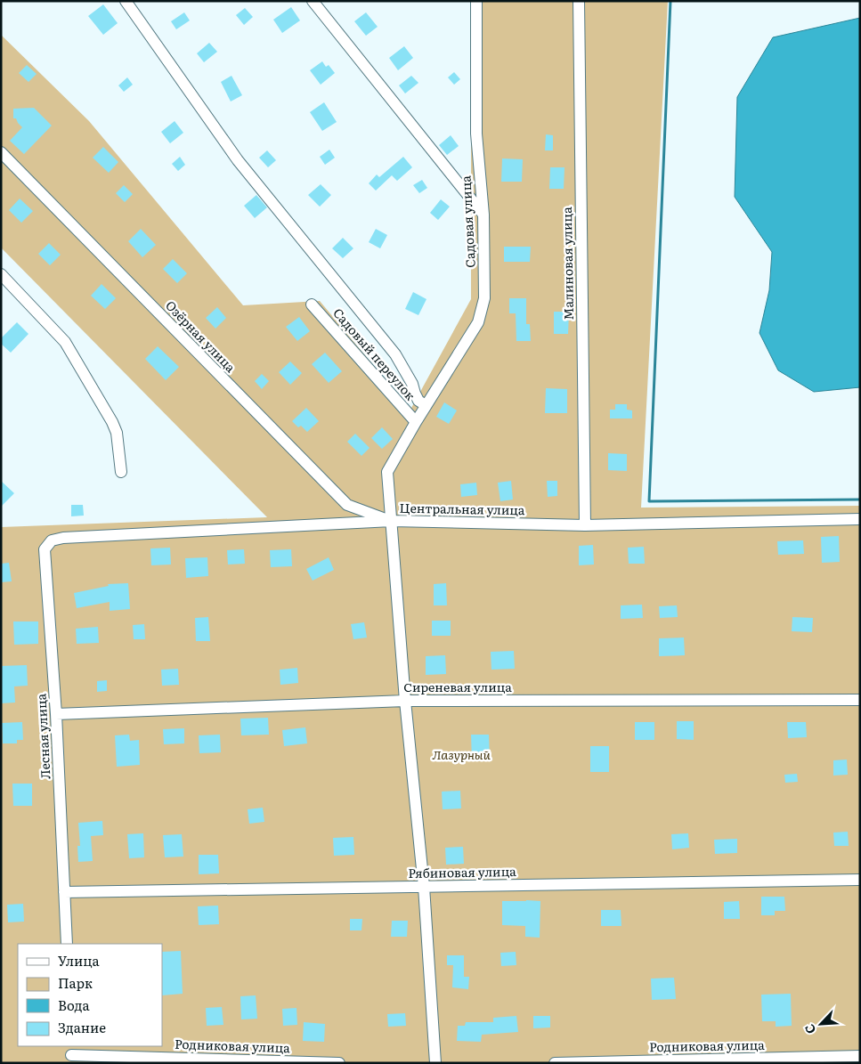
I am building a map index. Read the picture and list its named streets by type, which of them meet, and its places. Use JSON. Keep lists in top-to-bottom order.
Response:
{
  "streets": {
    "street": [
      "Садовая улица",
      "Малиновая улица",
      "Озёрная улица",
      "Садовый переулок",
      "Центральная улица",
      "Сиреневая улица",
      "Лесная улица",
      "Рябиновая улица",
      "Родниковая улица"
    ]
  },
  "crossings": [
    ["Садовая улица", "Озёрная улица"],
    ["Садовая улица", "Садовый переулок"],
    ["Садовая улица", "Центральная улица"],
    ["Садовая улица", "Сиреневая улица"],
    ["Садовая улица", "Рябиновая улица"],
    ["Малиновая улица", "Центральная улица"],
    ["Озёрная улица", "Центральная улица"],
    ["Центральная улица", "Лесная улица"],
    ["Сиреневая улица", "Лесная улица"],
    ["Лесная улица", "Рябиновая улица"]
  ],
  "parks": ["Лазурный"],
  "legend": [
    "Улица",
    "Парк",
    "Вода",
    "Здание"
  ],
  "north": "bottom left"
}
